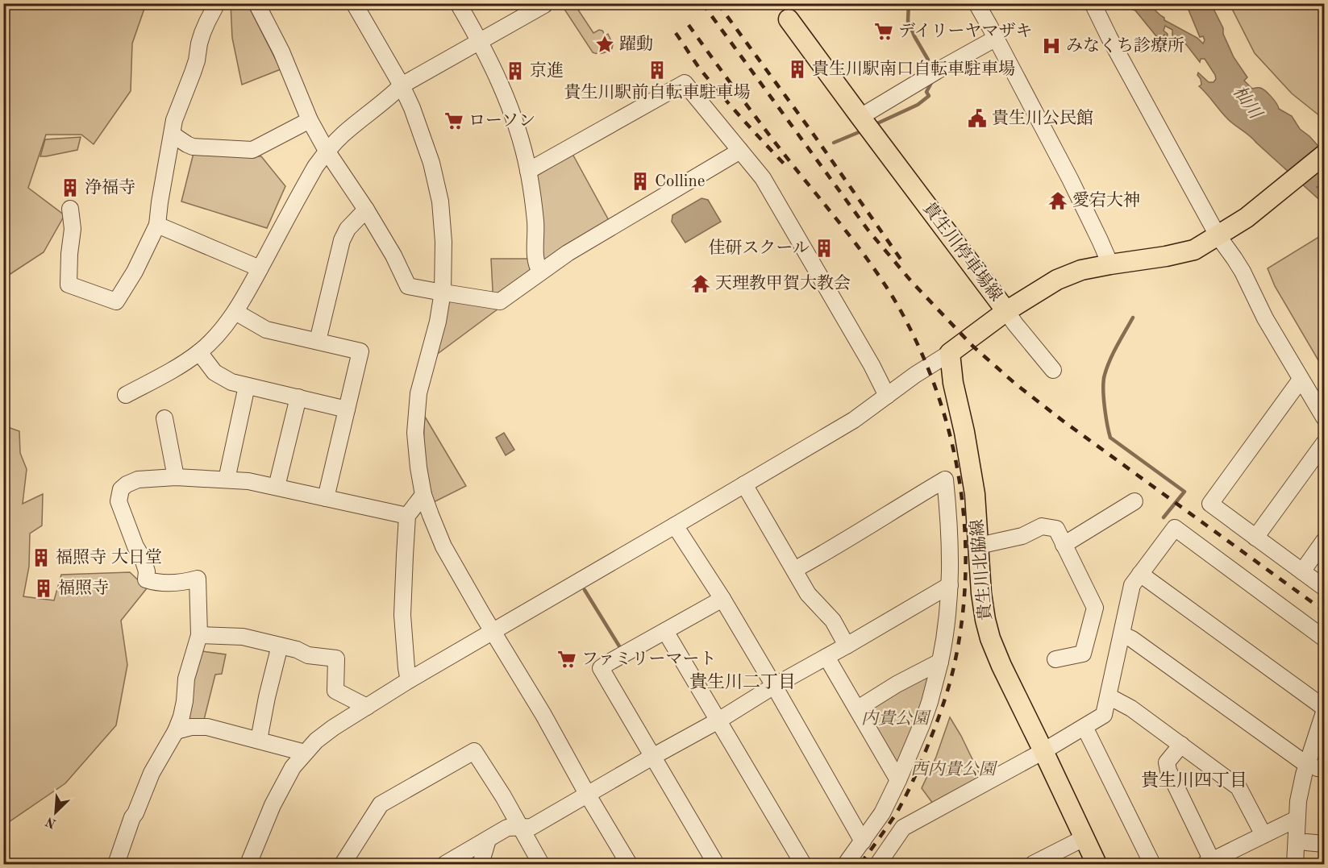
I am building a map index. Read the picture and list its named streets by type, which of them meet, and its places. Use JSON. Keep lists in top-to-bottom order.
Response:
{
  "streets": {
    "main road": ["貴生川停車場線", "貴生川北脇線"]
  },
  "districts": ["貴生川二丁目", "貴生川四丁目"],
  "water": ["杣川"],
  "parks": ["内貴公園", "西内貴公園"],
  "places": {
    "supermarket": ["デイリーヤマザキ", "ローソン", "ファミリーマート"],
    "place": ["躍動"],
    "hospital": ["みなくち診療所"],
    "building": [
      "貴生川駅南口自転車駐車場",
      "貴生川駅前自転車駐車場",
      "京進",
      "Colline",
      "浄福寺",
      "佳研スクール",
      "福照寺 大日堂",
      "福照寺"
    ],
    "public building": ["貴生川公民館"],
    "temple": ["愛宕大神", "天理教甲賀大教会"]
  },
  "north": "bottom left"
}
